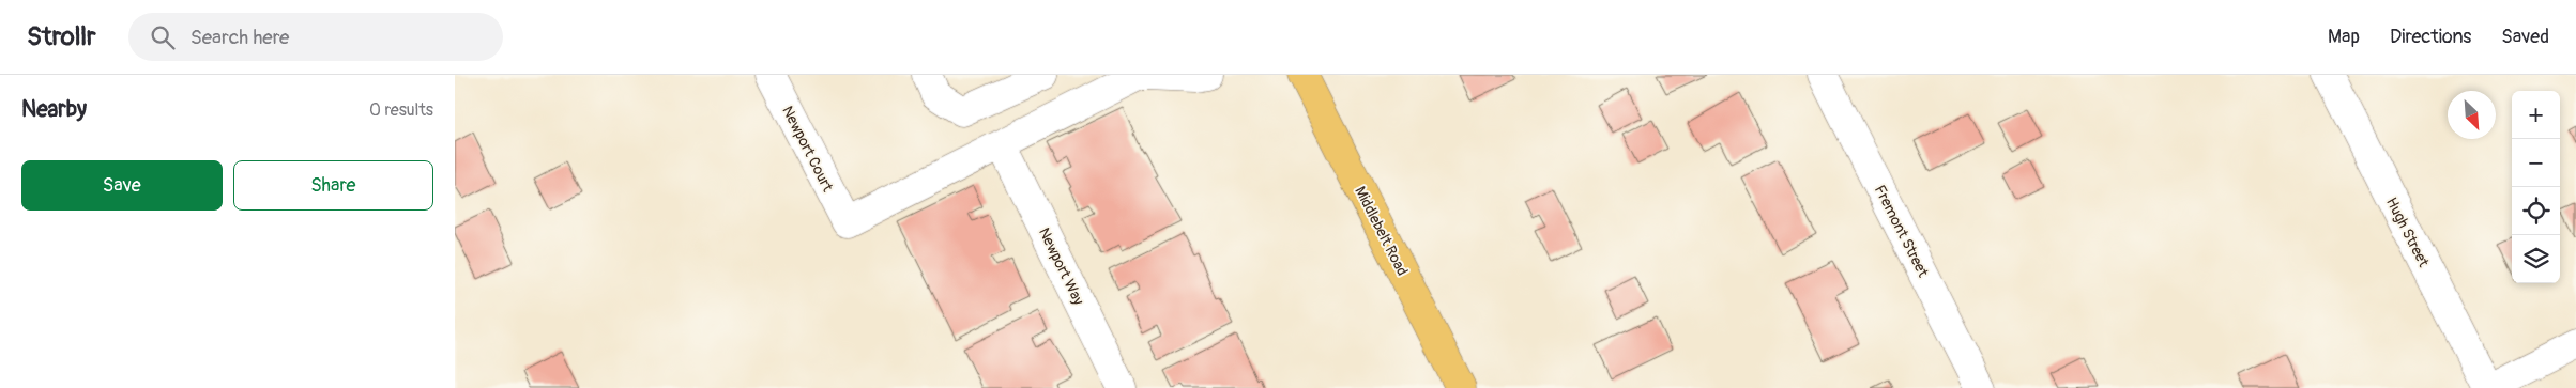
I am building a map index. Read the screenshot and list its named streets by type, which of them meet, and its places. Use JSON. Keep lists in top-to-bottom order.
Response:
{
  "streets": {
    "main road": ["Middlebelt Road"],
    "street": [
      "Newport Court",
      "Fremont Street",
      "Hugh Street",
      "Newport Way"
    ]
  },
  "crossings": [
    ["Newport Court", "Newport Way"]
  ],
  "north": "bottom right",
  "page": {
    "header": "Strollr",
    "search": "Search here",
    "nav": ["Map", "Directions", "Saved"],
    "heading": ["Nearby", "0 results"],
    "map_buttons": ["+", "−"],
    "buttons": ["Save", "Share"]
  }
}
